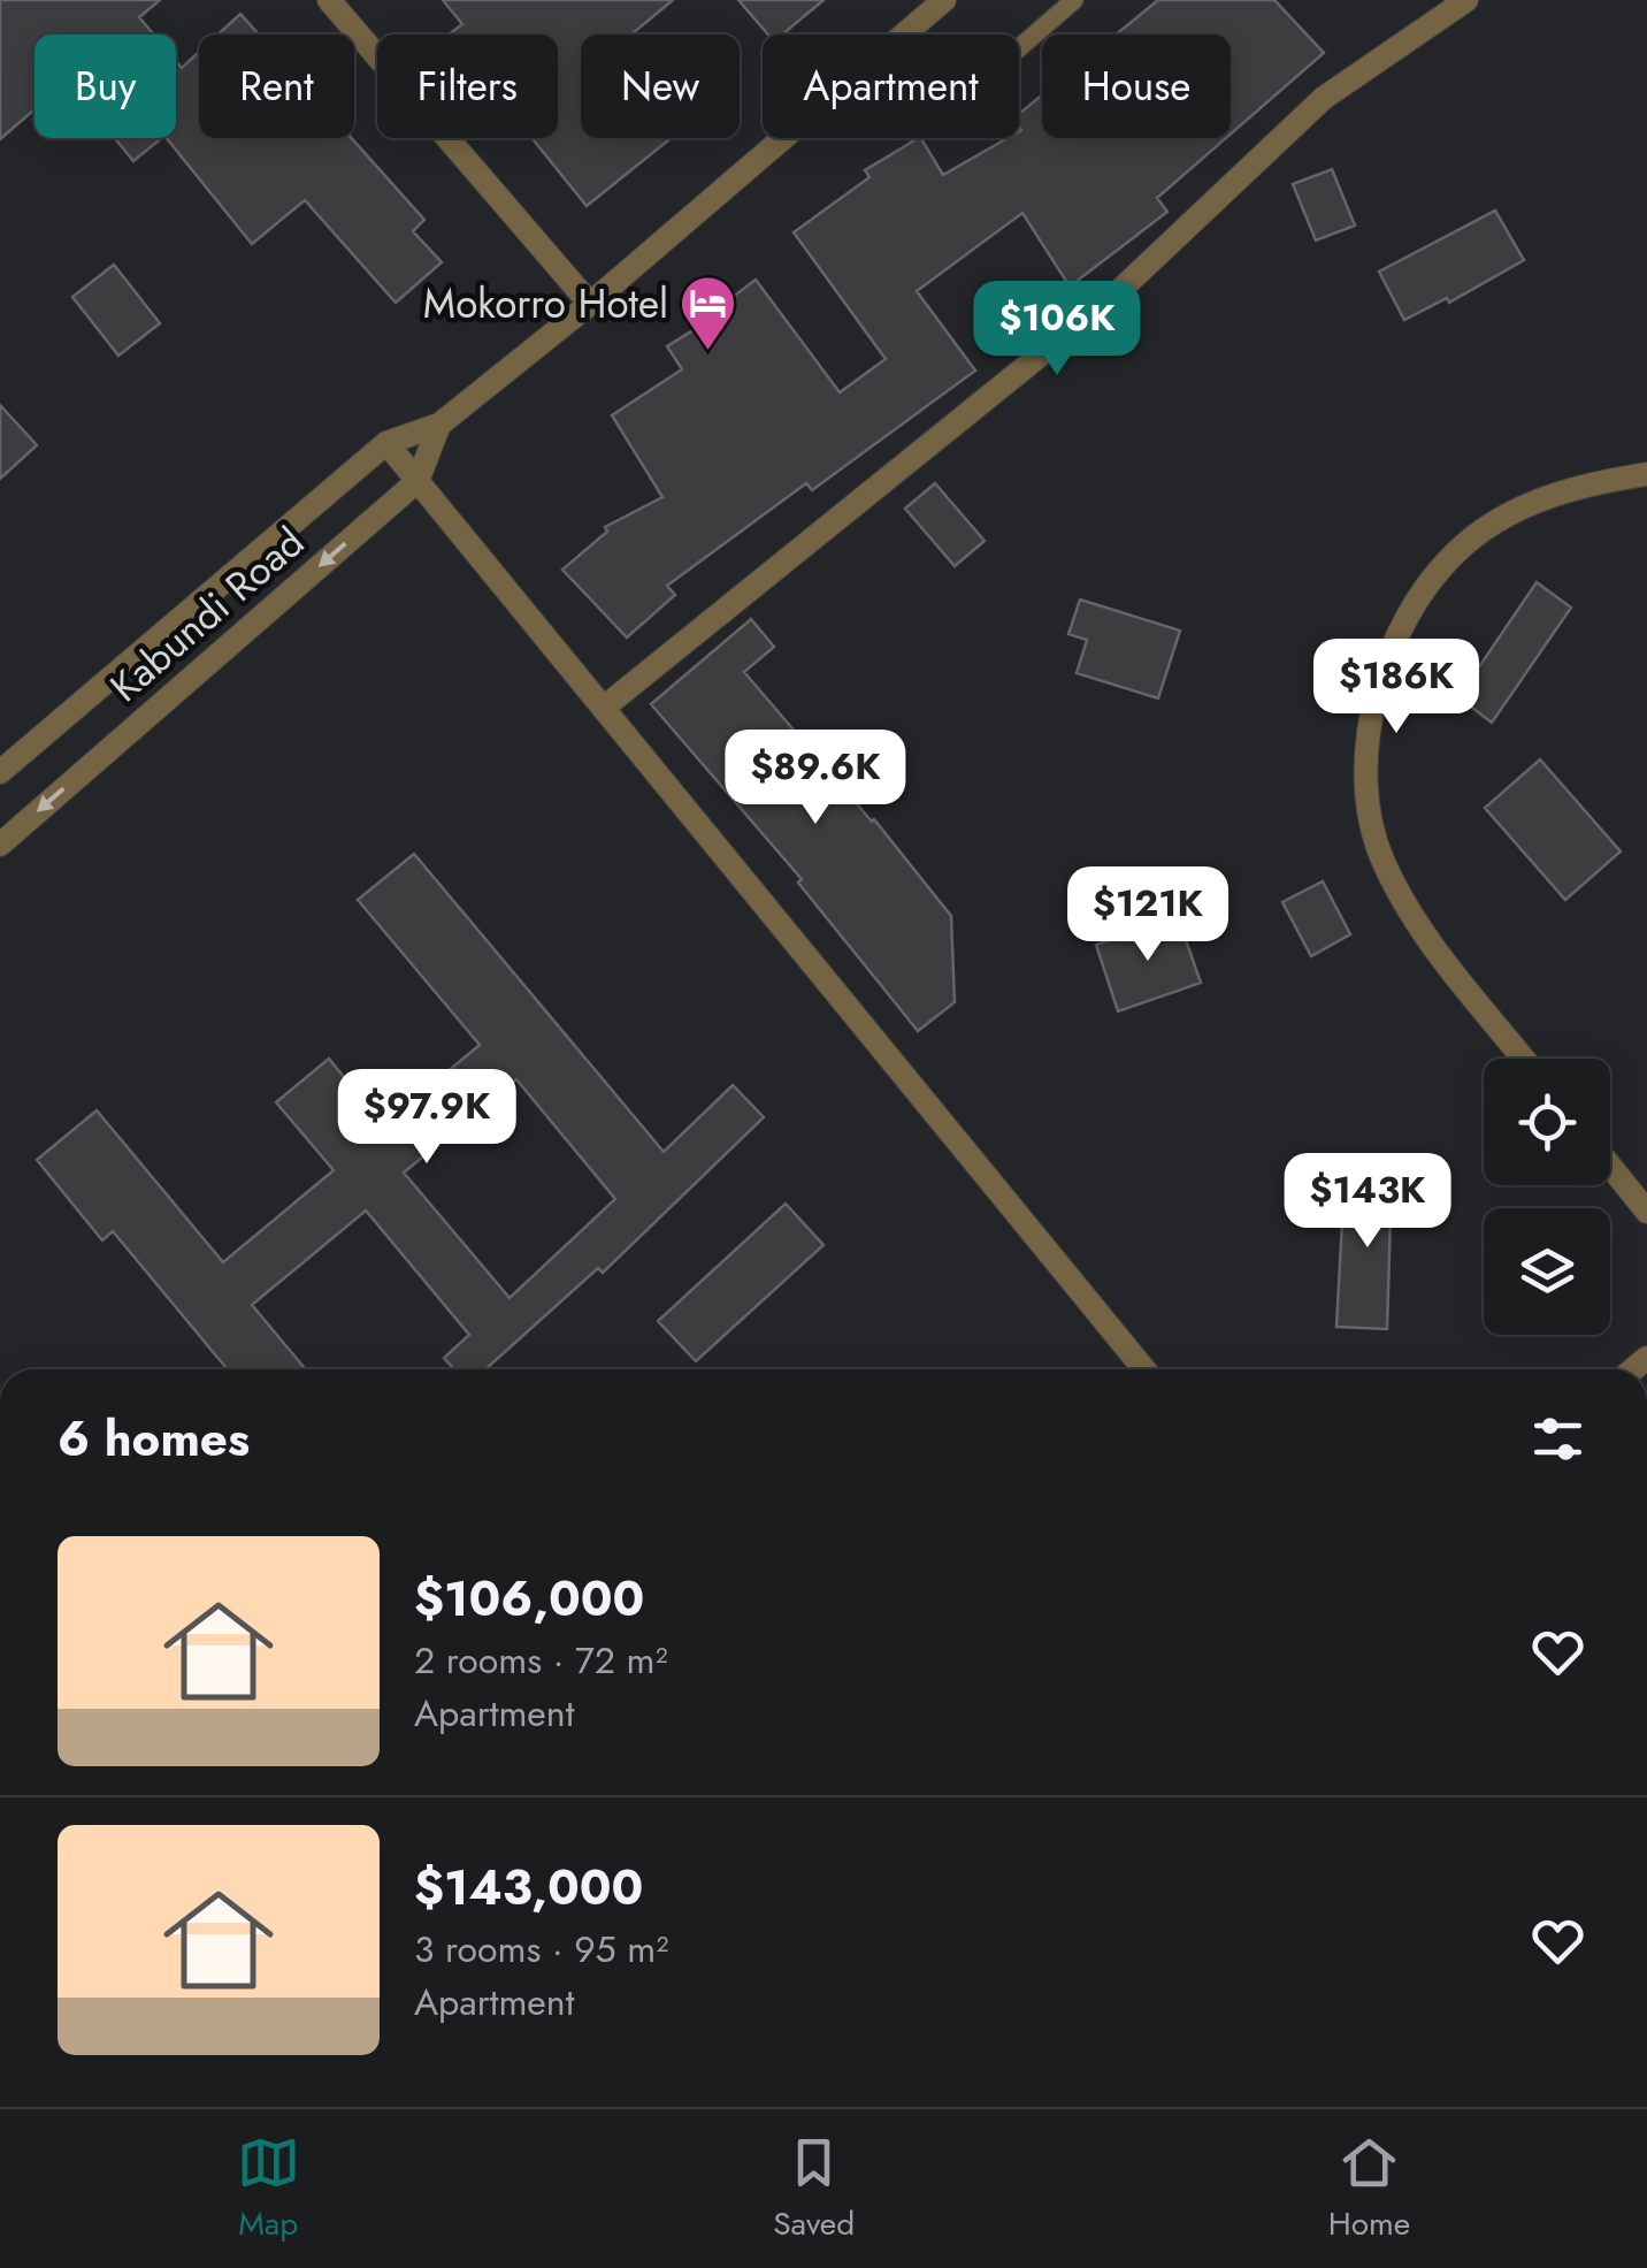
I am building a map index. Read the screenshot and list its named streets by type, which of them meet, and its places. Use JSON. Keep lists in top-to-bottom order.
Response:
{
  "streets": {
    "street": ["Kabundi Road"]
  },
  "places": {
    "hotel": ["Mokorro Hotel"]
  },
  "page": {
    "chip": [
      "Buy",
      "Rent",
      "Filters",
      "New",
      "Apartment",
      "House"
    ],
    "price": [
      "$106K",
      "$186K",
      "$89.6K",
      "$121K",
      "$97.9K",
      "$143K"
    ],
    "heading": "6 homes",
    "list": [
      {
        "name": "$106,000",
        "note": "2 rooms · 72 m² · Apartment"
      },
      {
        "name": "$143,000",
        "note": "3 rooms · 95 m² · Apartment"
      }
    ],
    "tabs": ["Map", "Saved", "Home"]
  }
}
